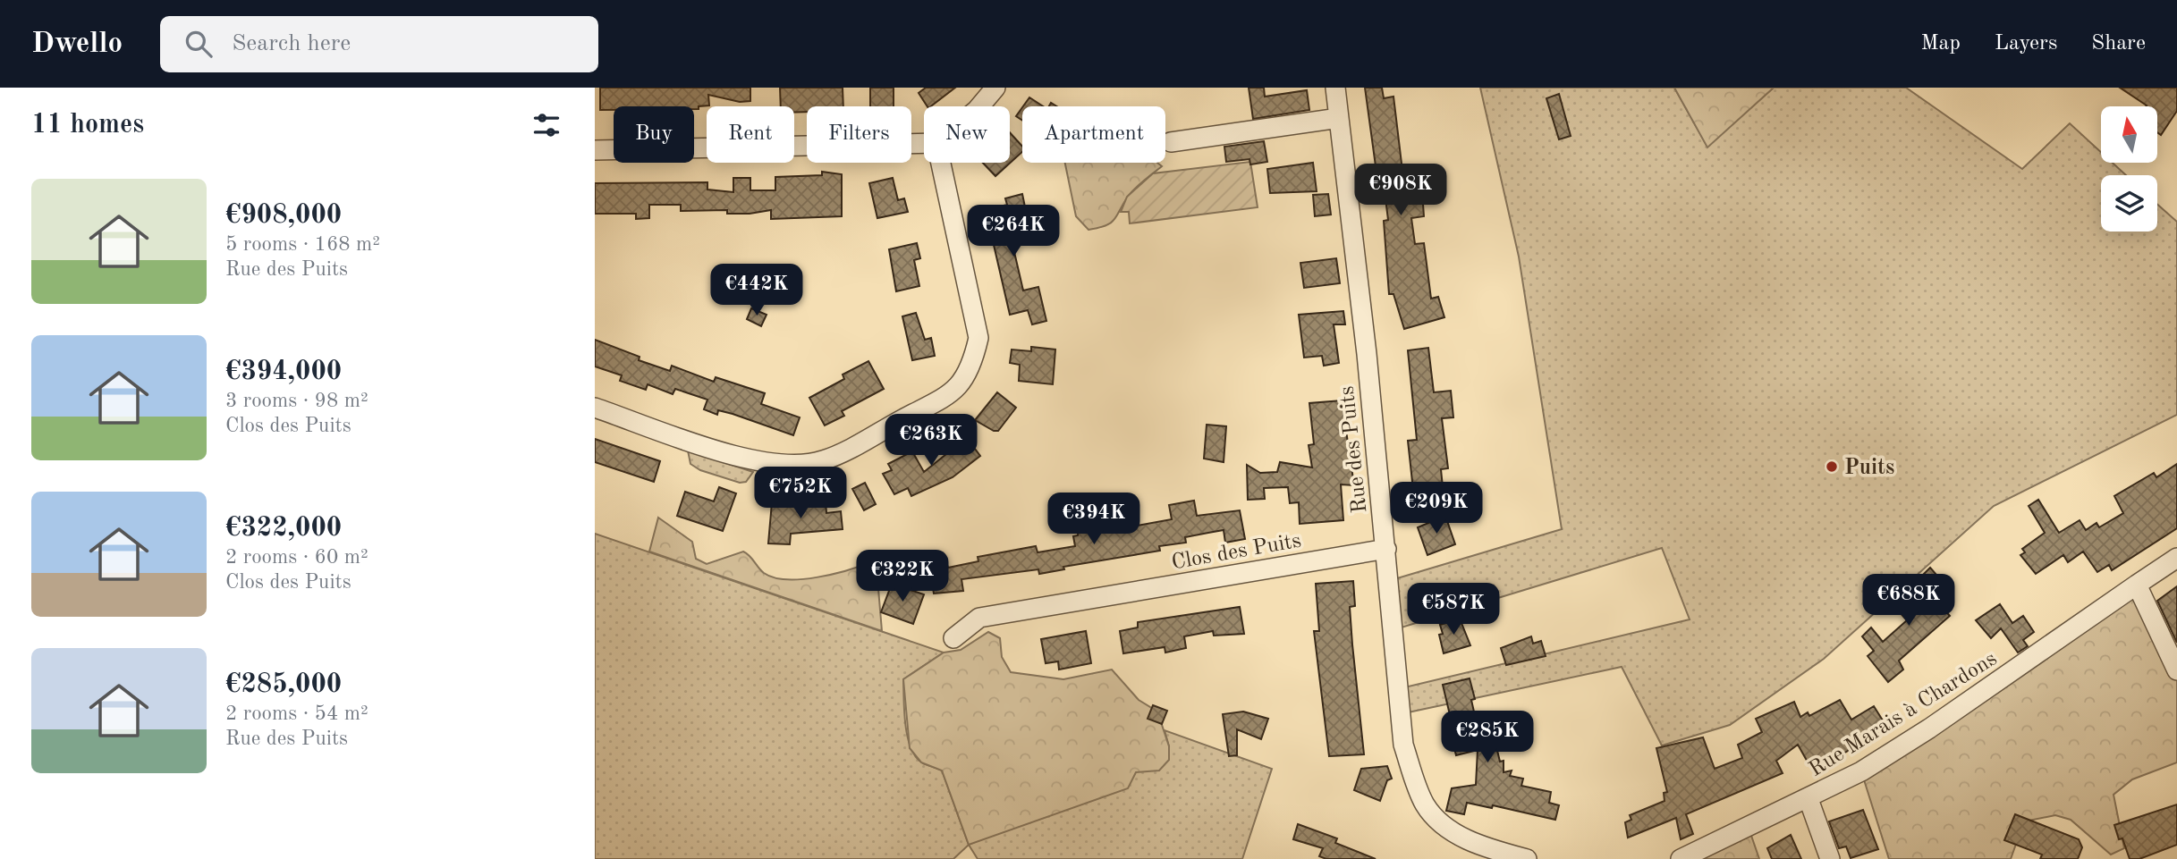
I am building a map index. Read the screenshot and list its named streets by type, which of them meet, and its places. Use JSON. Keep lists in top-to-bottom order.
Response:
{
  "streets": {
    "street": ["Rue des Puits", "Clos des Puits", "Rue Marais à Chardons"]
  },
  "crossings": [
    ["Rue des Puits", "Clos des Puits"]
  ],
  "places": ["Puits"],
  "north": "top",
  "page": {
    "header": "Dwello",
    "search": "Search here",
    "nav": ["Map", "Layers", "Share"],
    "heading": "11 homes",
    "chip": [
      "Buy",
      "Rent",
      "Filters",
      "New",
      "Apartment"
    ],
    "list": [
      {
        "name": "€908,000",
        "note": "5 rooms · 168 m² · Rue des Puits"
      },
      {
        "name": "€394,000",
        "note": "3 rooms · 98 m² · Clos des Puits"
      },
      {
        "name": "€322,000",
        "note": "2 rooms · 60 m² · Clos des Puits"
      },
      {
        "name": "€285,000",
        "note": "2 rooms · 54 m² · Rue des Puits"
      }
    ],
    "price": [
      "€908K",
      "€264K",
      "€442K",
      "€263K",
      "€752K",
      "€209K",
      "€394K",
      "€322K",
      "€688K",
      "€587K",
      "€285K"
    ]
  }
}
